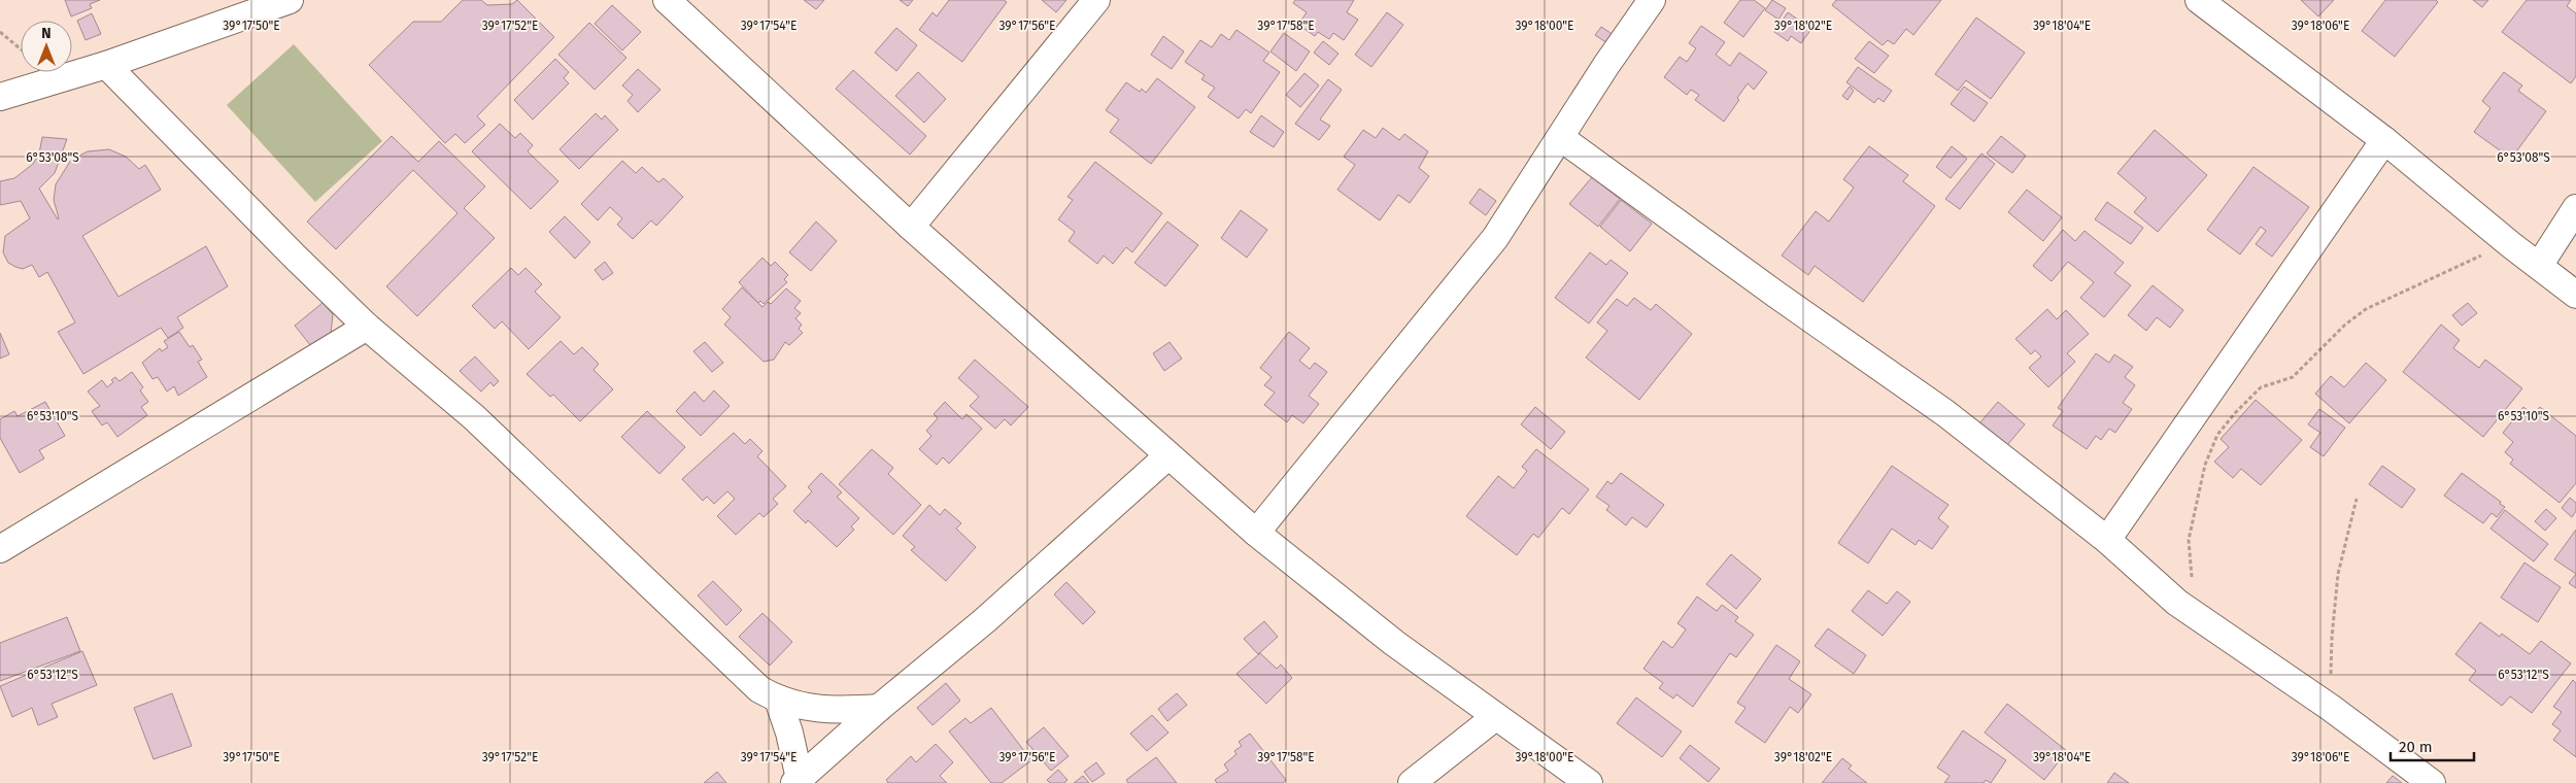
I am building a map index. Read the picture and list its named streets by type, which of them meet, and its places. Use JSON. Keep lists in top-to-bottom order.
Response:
{
  "scale_bar": "20 m",
  "north": "top",
  "coordinates": [
    "39°17'50\"E",
    "39°17'52\"E",
    "39°17'54\"E",
    "39°17'56\"E",
    "39°17'58\"E",
    "39°18'00\"E",
    "39°18'02\"E",
    "39°18'04\"E",
    "39°18'06\"E",
    "6°53'08\"S",
    "6°53'10\"S",
    "6°53'12\"S"
  ]
}
